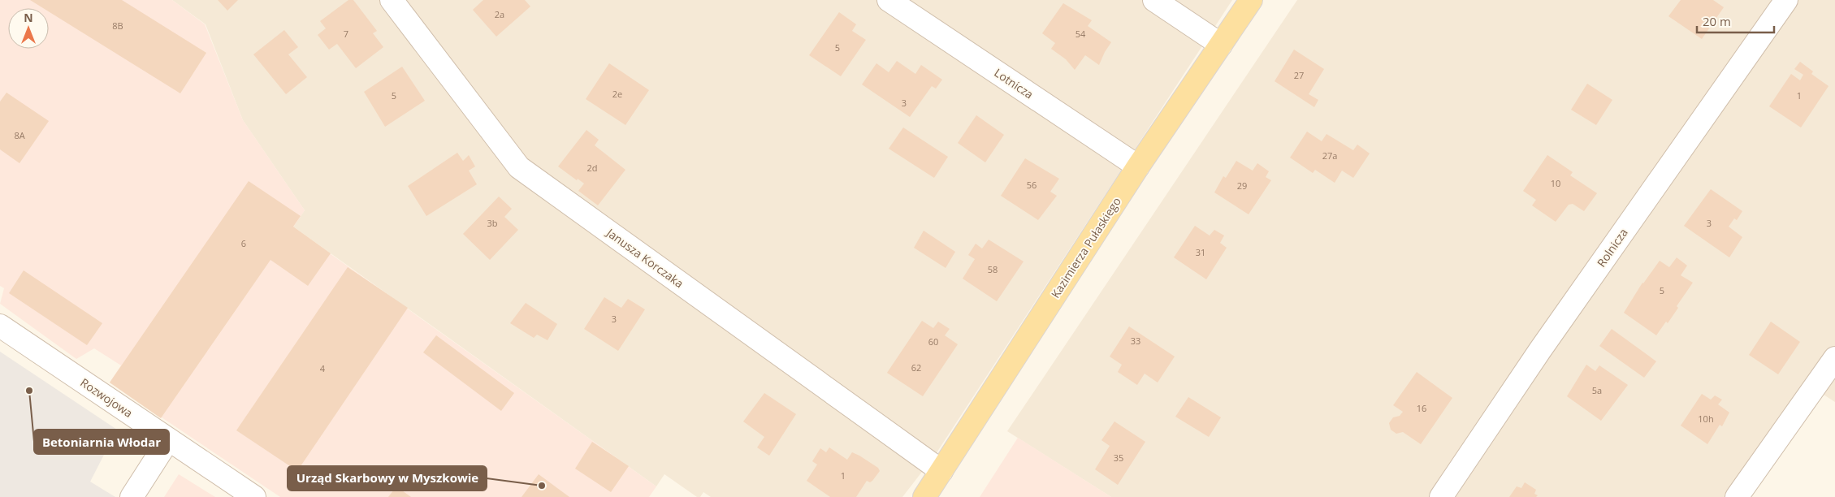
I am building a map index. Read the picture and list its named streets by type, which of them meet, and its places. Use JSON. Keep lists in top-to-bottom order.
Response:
{
  "streets": {
    "main road": ["Kazimierza Pułaskiego"],
    "street": [
      "Lotnicza",
      "Rolnicza",
      "Janusza Korczaka",
      "Rozwojowa"
    ]
  },
  "crossings": [
    ["Lotnicza", "Kazimierza Pułaskiego"],
    ["Kazimierza Pułaskiego", "Janusza Korczaka"]
  ],
  "places": ["Betoniarnia Włodar", "Urząd Skarbowy w Myszkowie"],
  "house_numbers": [
    "2a",
    "8B",
    "7",
    "54",
    "5",
    "27",
    "2e",
    "5",
    "1",
    "3",
    "8A",
    "27a",
    "2d",
    "10",
    "56",
    "29",
    "3b",
    "3",
    "6",
    "31",
    "58",
    "5",
    "3",
    "33",
    "60",
    "62",
    "4",
    "5a",
    "16",
    "10h",
    "35",
    "1"
  ],
  "scale_bar": "20 m",
  "north": "top"
}
